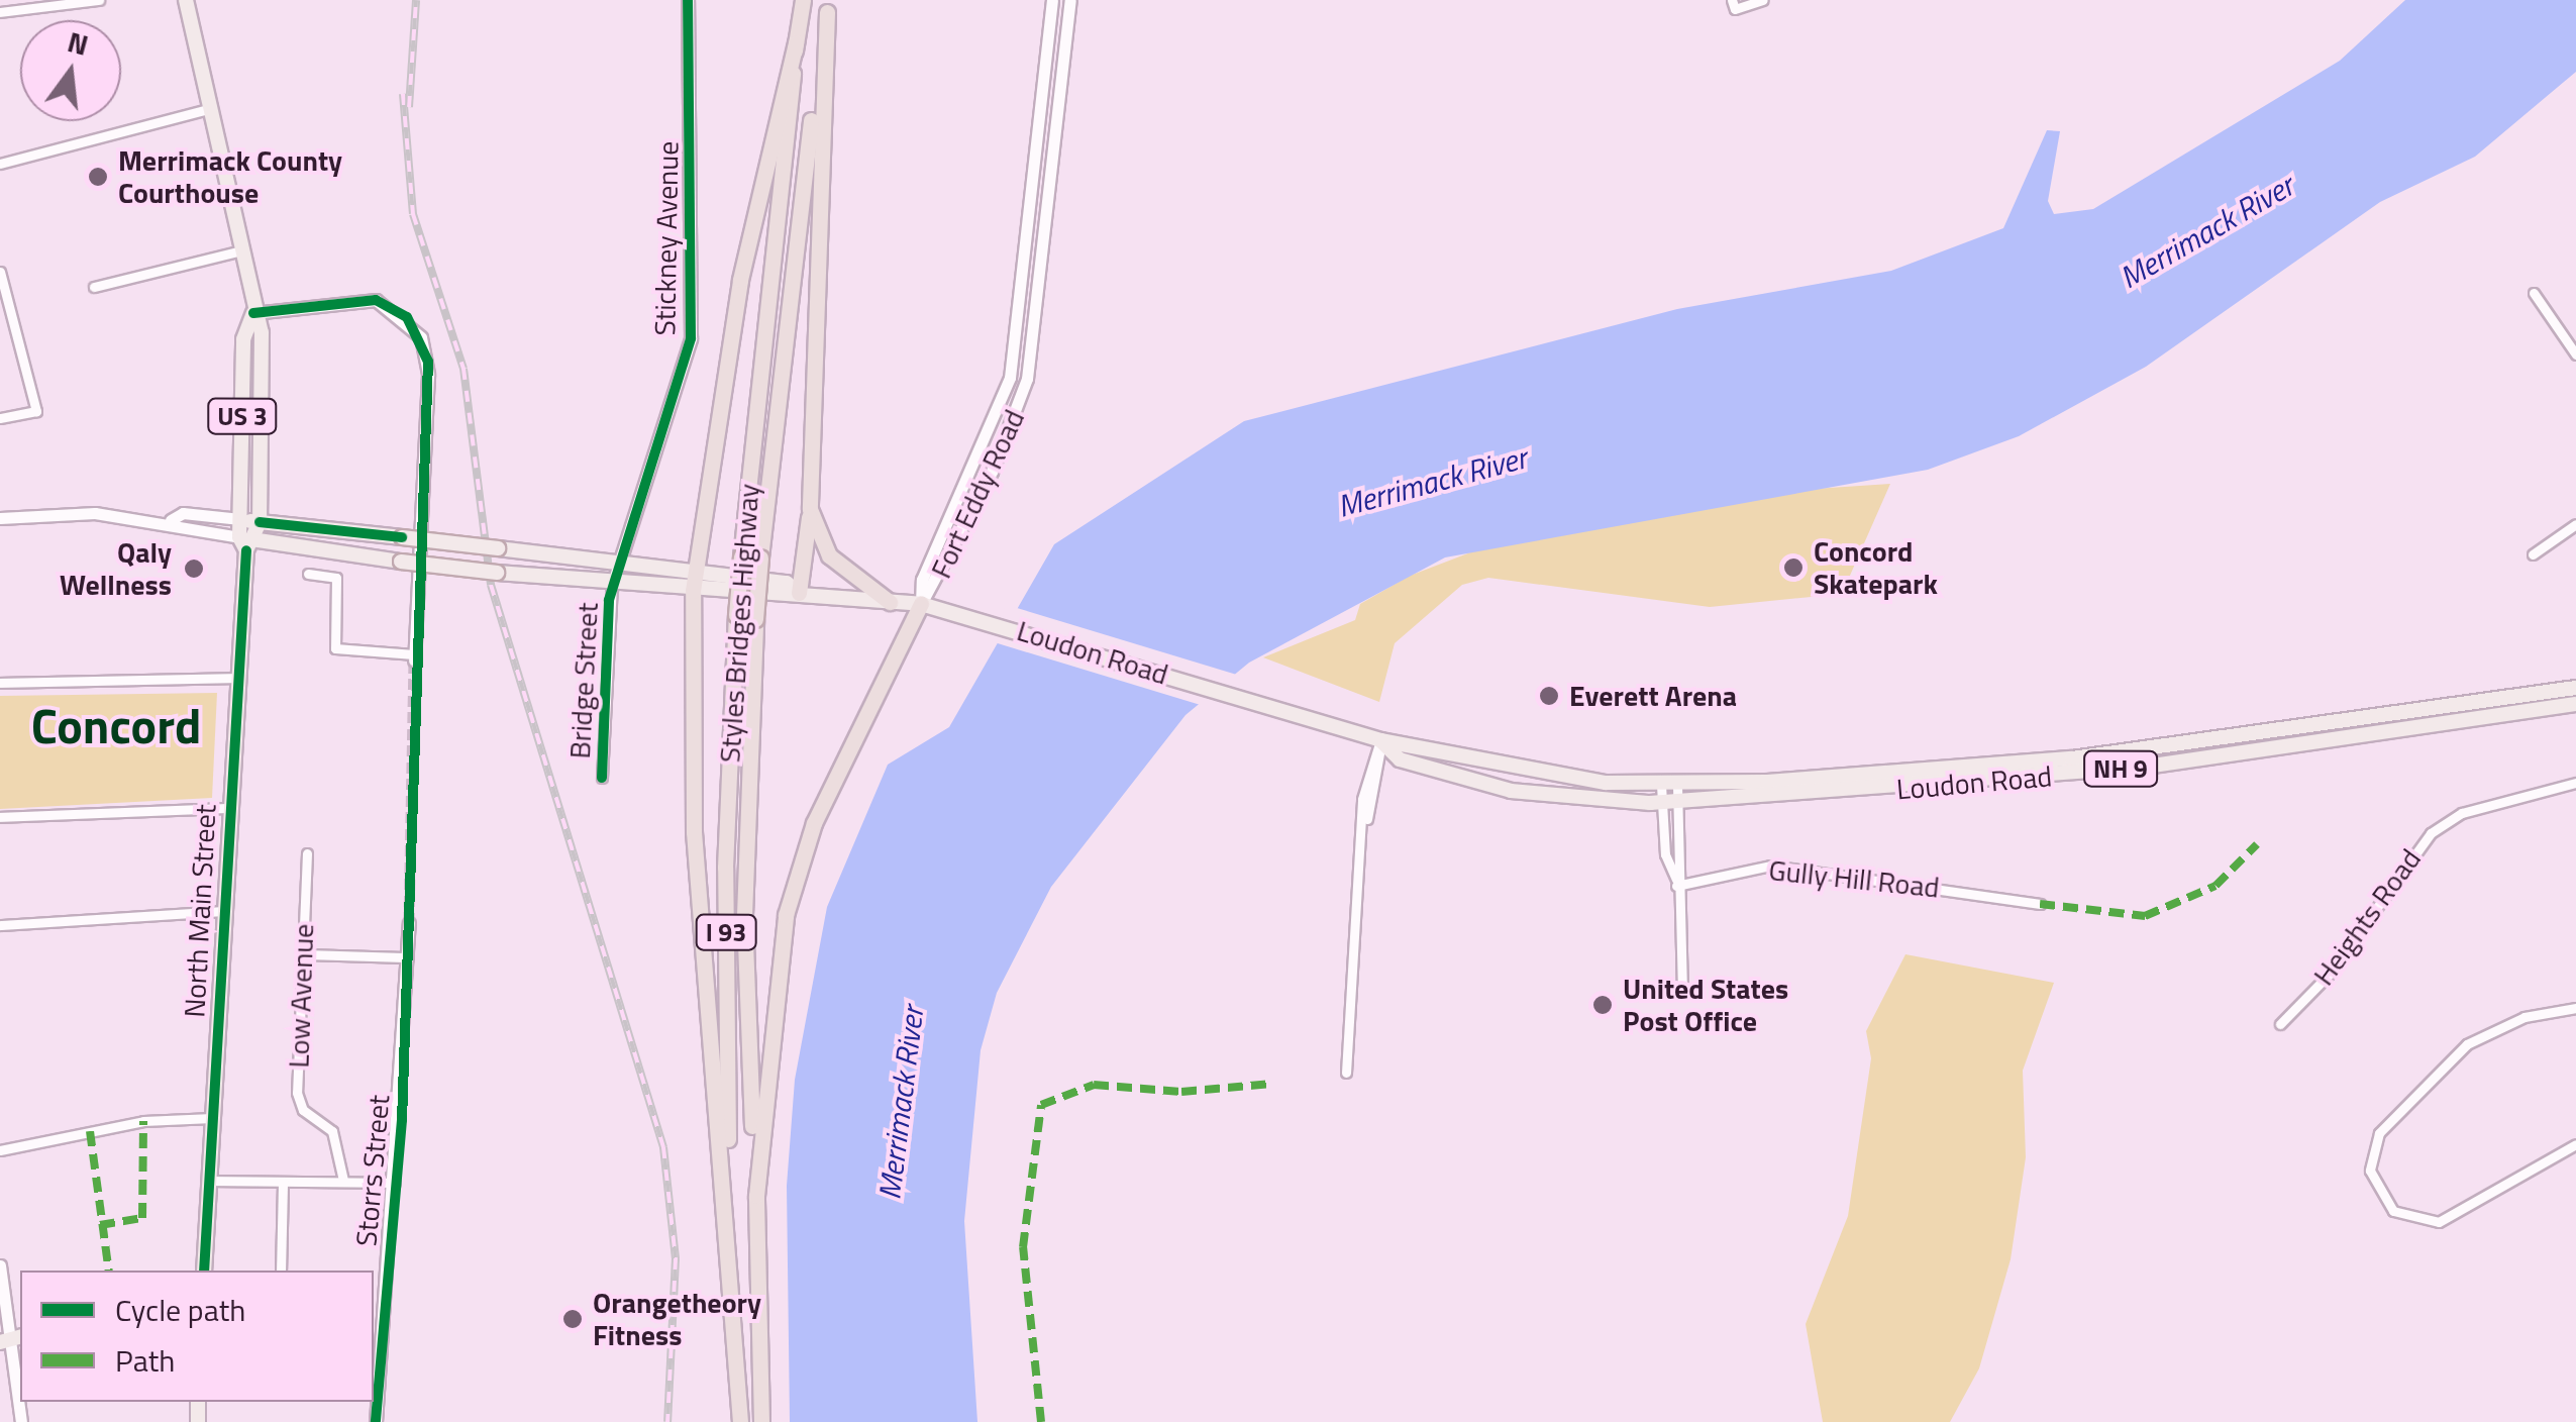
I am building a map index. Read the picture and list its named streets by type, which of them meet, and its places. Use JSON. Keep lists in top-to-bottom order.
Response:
{
  "streets": {
    "highway": ["Styles Bridges Highway", "I 93"],
    "main road": [
      "US 3",
      "Loudon Road",
      "NH 9",
      "North Main Street"
    ],
    "street": [
      "Stickney Avenue",
      "Fort Eddy Road",
      "Bridge Street",
      "Gully Hill Road",
      "Heights Road",
      "Low Avenue",
      "Storrs Street"
    ]
  },
  "crossings": [
    ["Stickney Avenue", "Loudon Road"],
    ["Stickney Avenue", "Bridge Street"],
    ["Fort Eddy Road", "Loudon Road"],
    ["Styles Bridges Highway", "I 93"],
    ["Loudon Road", "Bridge Street"],
    ["Loudon Road", "NH 9"],
    ["Loudon Road", "North Main Street"],
    ["NH 9", "North Main Street"]
  ],
  "districts": ["Concord"],
  "water": ["Merrimack River"],
  "places": [
    "Merrimack County Courthouse",
    "Concord Skatepark",
    "Qaly Wellness",
    "Everett Arena",
    "United States Post Office",
    "Orangetheory Fitness"
  ],
  "legend": ["Cycle path", "Path"],
  "north": "top"
}
